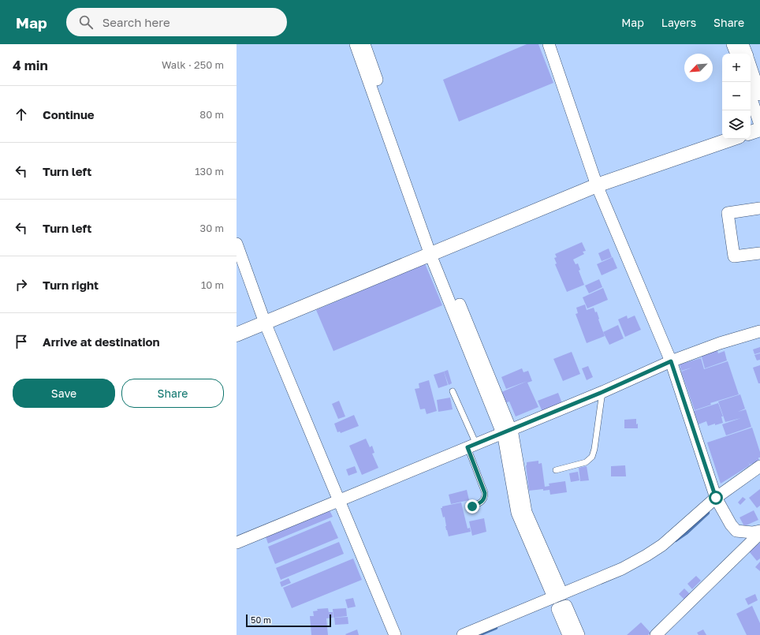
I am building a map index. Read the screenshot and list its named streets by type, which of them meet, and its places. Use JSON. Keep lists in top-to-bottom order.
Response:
{
  "scale_bar": "50 m",
  "north": "bottom left",
  "page": {
    "header": "Map",
    "search": "Search here",
    "nav": ["Map", "Layers", "Share"],
    "heading": ["4 min", "Walk · 250 m"],
    "map_buttons": ["+", "−"],
    "list": [
      ["Continue", "80 m"],
      ["Turn left", "130 m"],
      ["Turn left", "30 m"],
      ["Turn right", "10 m"],
      "Arrive at destination"
    ],
    "buttons": ["Save", "Share"],
    "scale": "50 m"
  }
}
